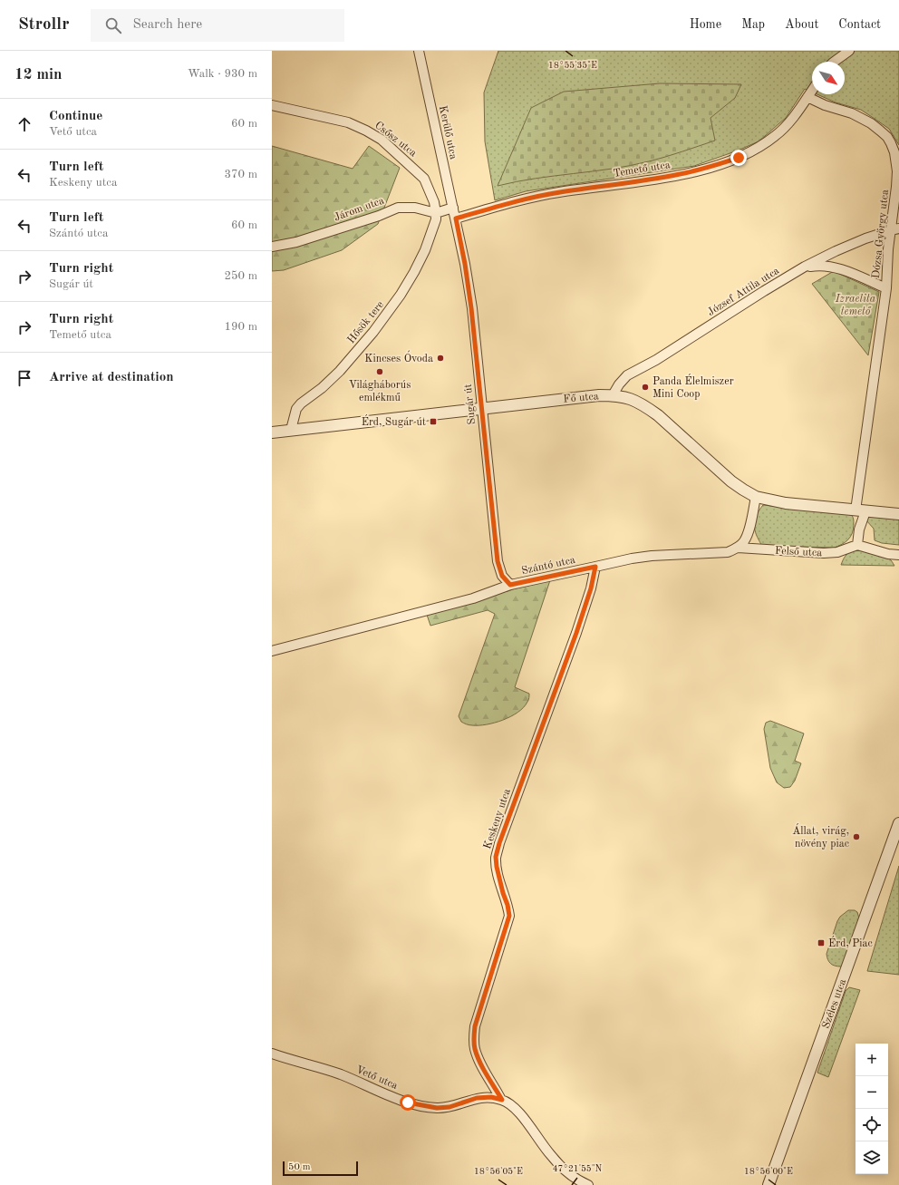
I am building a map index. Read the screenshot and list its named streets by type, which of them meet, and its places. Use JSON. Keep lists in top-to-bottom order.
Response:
{
  "streets": {
    "street": [
      "Kerülő utca",
      "Csősz utca",
      "Temető utca",
      "Járom utca",
      "Dózsa György utca",
      "József Attila utca",
      "Hősök tere",
      "Fő utca",
      "Sugár út",
      "Felső utca",
      "Szántó utca",
      "Keskeny utca",
      "Széles utca",
      "Vető utca"
    ]
  },
  "crossings": [
    ["Kerülő utca", "Temető utca"],
    ["Kerülő utca", "Sugár út"],
    ["Csősz utca", "Járom utca"],
    ["Csősz utca", "Hősök tere"],
    ["Temető utca", "Dózsa György utca"],
    ["Temető utca", "Sugár út"],
    ["Járom utca", "Hősök tere"],
    ["Dózsa György utca", "József Attila utca"],
    ["Dózsa György utca", "Fő utca"],
    ["József Attila utca", "Fő utca"],
    ["Hősök tere", "Fő utca"],
    ["Fő utca", "Sugár út"],
    ["Sugár út", "Szántó utca"],
    ["Felső utca", "Szántó utca"],
    ["Szántó utca", "Keskeny utca"],
    ["Keskeny utca", "Vető utca"]
  ],
  "parks": ["Izraelita temető"],
  "places": {
    "other": [
      "Kincses Óvoda",
      "Világháborús emlékmű",
      "Panda Élelmiszer Mini Coop",
      "Állat, virág, növény piac"
    ],
    "transit": ["Érd, Sugár út", "Érd, Piac"]
  },
  "scale_bar": "50 m",
  "north": "bottom right",
  "page": {
    "header": "Strollr",
    "search": "Search here",
    "nav": [
      "Home",
      "Map",
      "About",
      "Contact"
    ],
    "heading": ["12 min", "Walk · 930 m"],
    "list": [
      ["Continue", "Vető utca", "60 m"],
      ["Turn left", "Keskeny utca", "370 m"],
      ["Turn left", "Szántó utca", "60 m"],
      ["Turn right", "Sugár út", "250 m"],
      ["Turn right", "Temető utca", "190 m"],
      "Arrive at destination"
    ],
    "map_buttons": ["+", "−"],
    "scale": "50 m"
  },
  "coordinates": [
    "18°55'35\"E",
    "47°21'55\"N",
    "18°56'05\"E",
    "18°56'00\"E"
  ]
}
